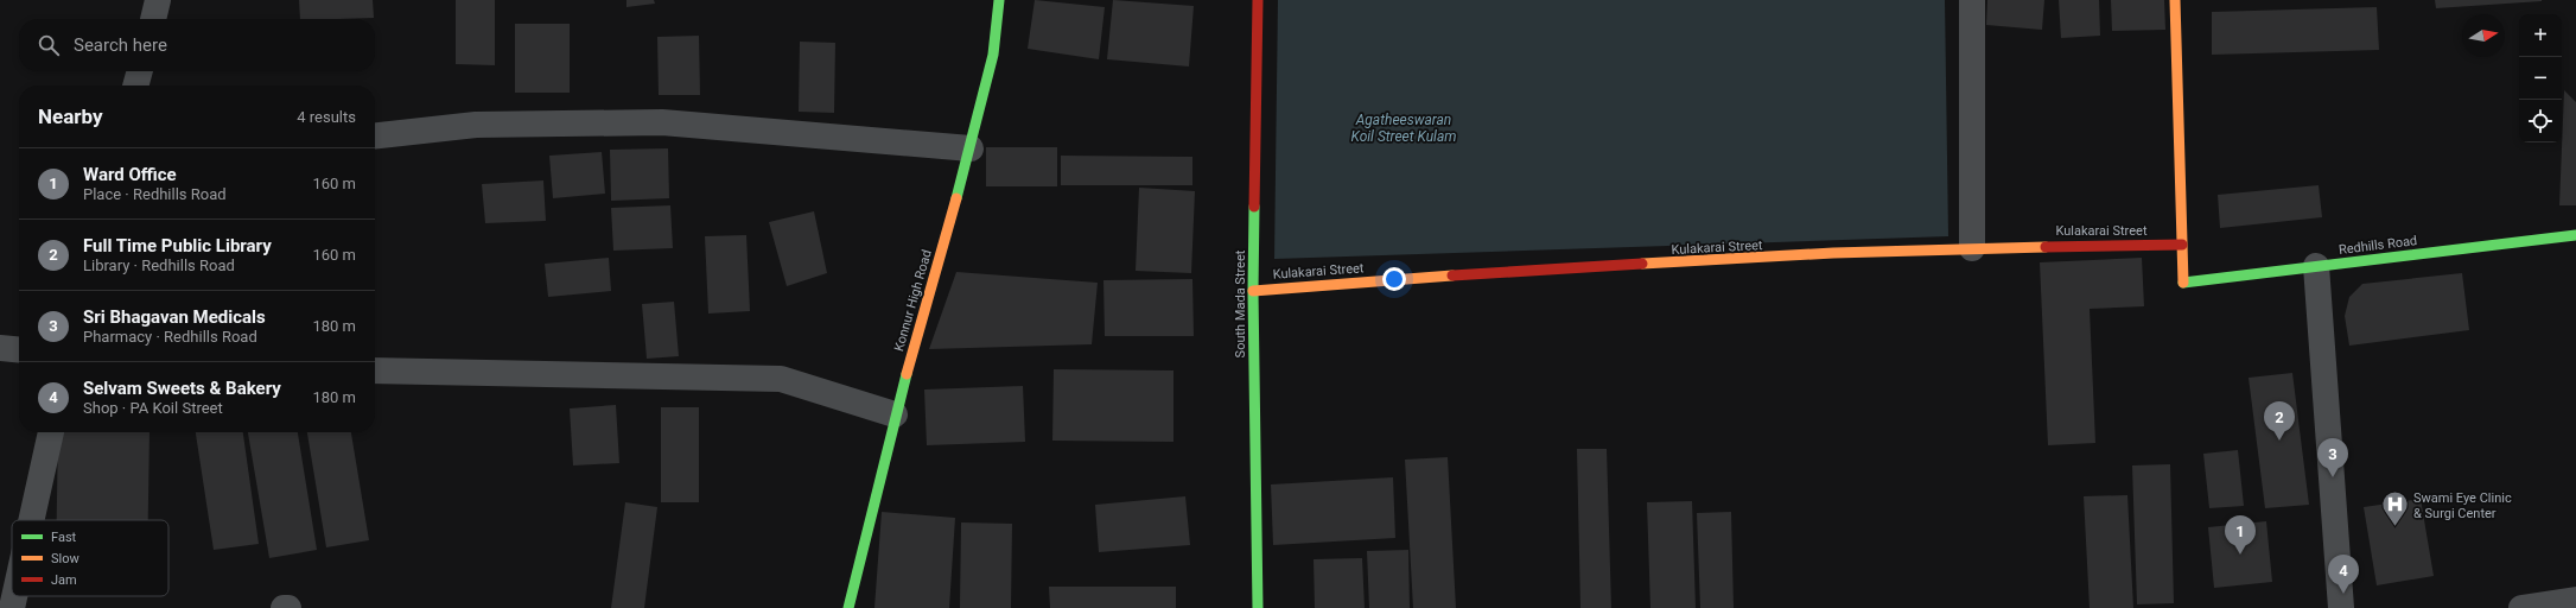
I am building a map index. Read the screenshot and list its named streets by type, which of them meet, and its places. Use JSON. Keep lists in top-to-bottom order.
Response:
{
  "streets": {
    "street": [
      "Kulakarai Street",
      "Redhills Road",
      "Konnur High Road",
      "South Mada Street"
    ]
  },
  "crossings": [
    ["Kulakarai Street", "Redhills Road"],
    ["Kulakarai Street", "South Mada Street"]
  ],
  "water": ["Agatheeswaran Koil Street Kulam"],
  "places": {
    "hospital": ["Swami Eye Clinic & Surgi Center"]
  },
  "legend": ["Fast", "Slow", "Jam"],
  "north": "right",
  "page": {
    "map_buttons": ["+", "−"],
    "search": "Search here",
    "heading": ["Nearby", "4 results"],
    "list": [
      {
        "mark": "1",
        "name": "Ward Office",
        "note": "Place · Redhills Road",
        "value": "160 m"
      },
      {
        "mark": "2",
        "name": "Full Time Public Library",
        "note": "Library · Redhills Road",
        "value": "160 m"
      },
      {
        "mark": "3",
        "name": "Sri Bhagavan Medicals",
        "note": "Pharmacy · Redhills Road",
        "value": "180 m"
      },
      {
        "mark": "4",
        "name": "Selvam Sweets & Bakery",
        "note": "Shop · PA Koil Street",
        "value": "180 m"
      }
    ],
    "pins": [
      "2",
      "3",
      "1",
      "4"
    ]
  }
}
